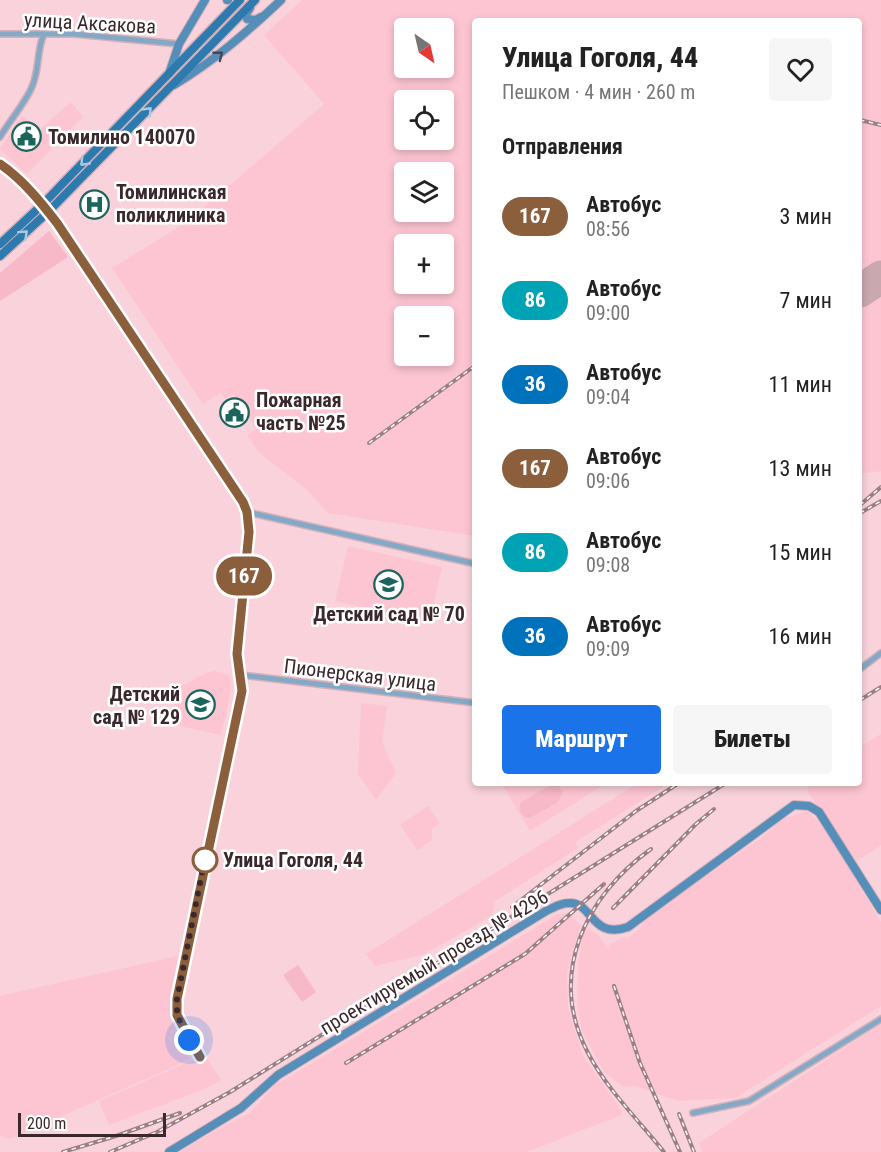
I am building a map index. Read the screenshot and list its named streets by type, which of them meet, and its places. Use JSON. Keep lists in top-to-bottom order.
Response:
{
  "streets": {
    "street": ["улица Аксакова", "Пионерская улица", "проектируемый проезд № 4296"]
  },
  "places": {
    "public building": ["Томилино 140070", "Пожарная часть №25"],
    "hospital": ["Томилинская поликлиника"],
    "school or university": ["Детский сад № 70", "Детский сад № 129"],
    "other": ["Улица Гоголя, 44"]
  },
  "lines": ["bus line 167"],
  "scale_bar": "200 m",
  "north": "bottom right",
  "page": {
    "on_map": "167",
    "map_buttons": ["+", "−"],
    "heading": [
      ["Улица Гоголя, 44", "Пешком · 4 мин · 260 m"],
      "Отправления"
    ],
    "list": [
      {
        "mark": "167",
        "name": "Автобус",
        "note": "08:56",
        "value": "3 мин"
      },
      {
        "mark": "86",
        "name": "Автобус",
        "note": "09:00",
        "value": "7 мин"
      },
      {
        "mark": "36",
        "name": "Автобус",
        "note": "09:04",
        "value": "11 мин"
      },
      {
        "mark": "167",
        "name": "Автобус",
        "note": "09:06",
        "value": "13 мин"
      },
      {
        "mark": "86",
        "name": "Автобус",
        "note": "09:08",
        "value": "15 мин"
      },
      {
        "mark": "36",
        "name": "Автобус",
        "note": "09:09",
        "value": "16 мин"
      }
    ],
    "buttons": ["Маршрут", "Билеты"],
    "scale": "200 m"
  }
}
